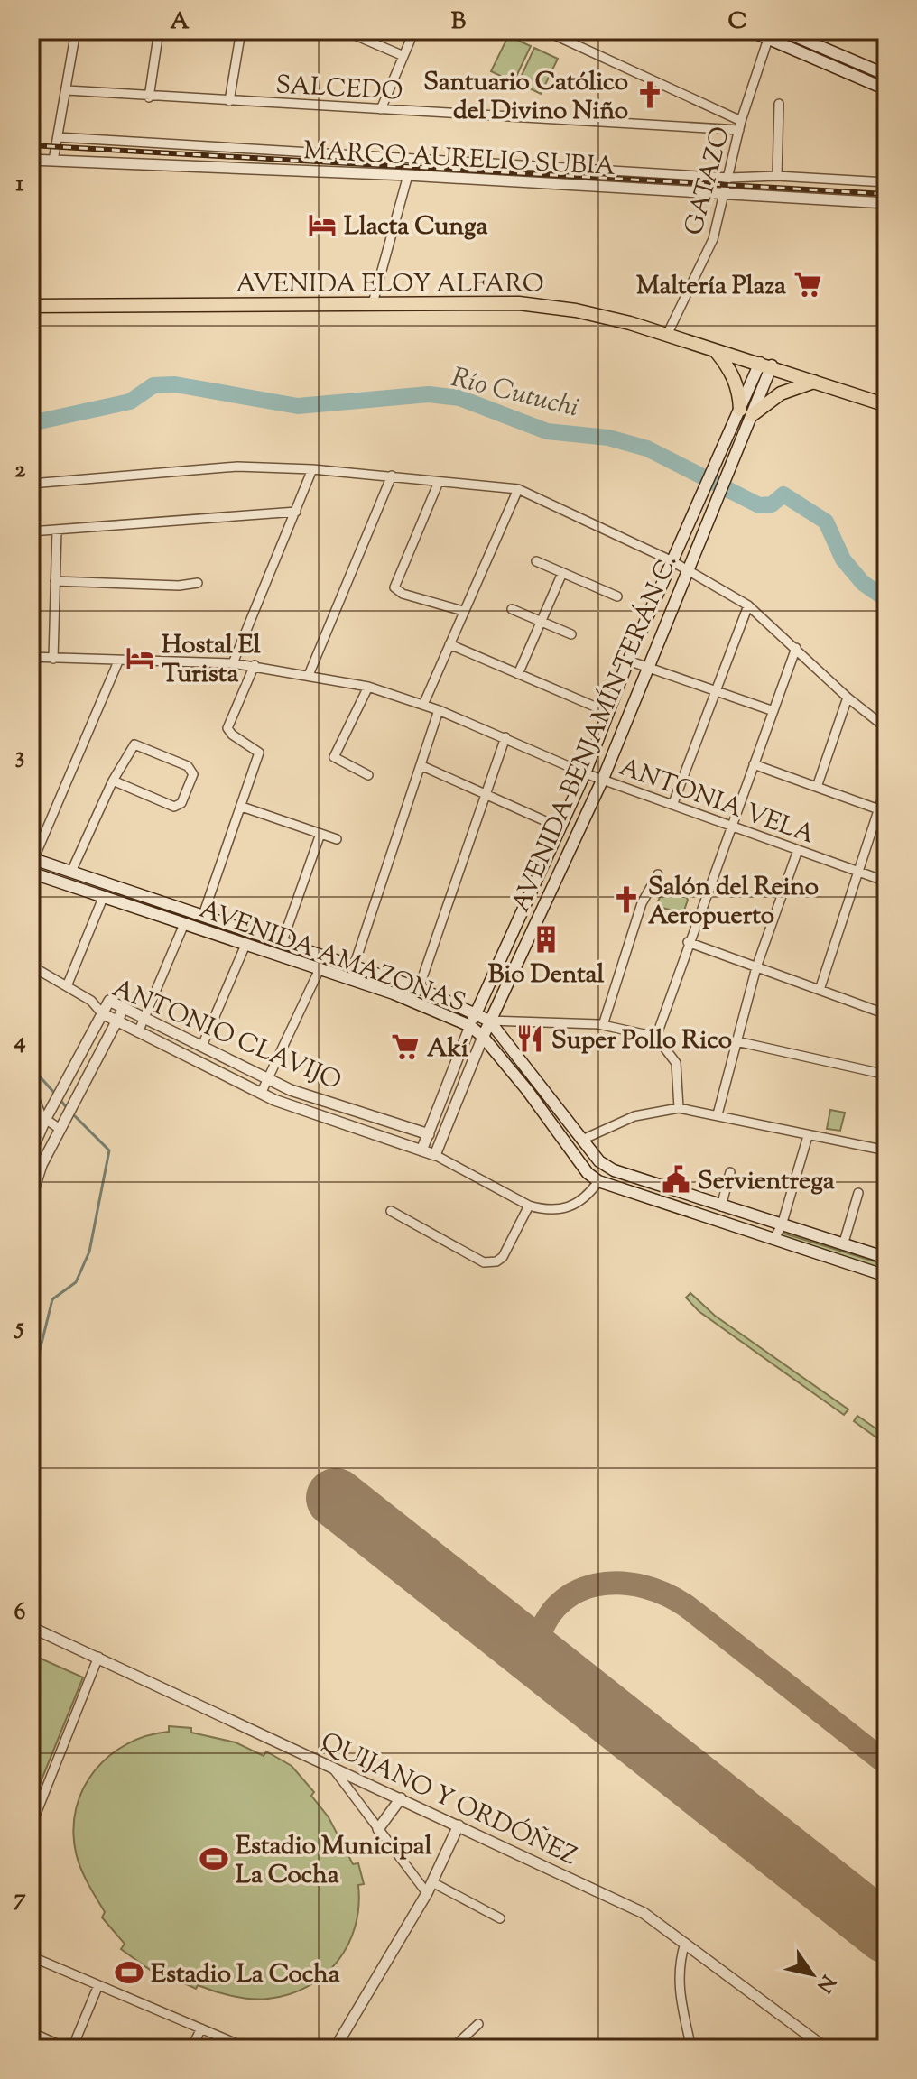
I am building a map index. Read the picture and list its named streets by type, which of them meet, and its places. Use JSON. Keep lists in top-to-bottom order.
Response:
{
  "streets": {
    "main road": ["AVENIDA ELOY ALFARO", "AVENIDA BENJAMÍN TERÁN C.", "AVENIDA AMAZONAS"],
    "street": [
      "SALCEDO",
      "MARCO AURELIO SUBIA",
      "GATAZO",
      "ANTONIA VELA",
      "ANTONIO CLAVIJO",
      "QUIJANO Y ORDÓÑEZ"
    ]
  },
  "crossings": [
    ["SALCEDO", "GATAZO"],
    ["MARCO AURELIO SUBIA", "GATAZO"],
    ["GATAZO", "AVENIDA ELOY ALFARO"],
    ["AVENIDA ELOY ALFARO", "AVENIDA BENJAMÍN TERÁN C."],
    ["AVENIDA BENJAMÍN TERÁN C.", "ANTONIA VELA"],
    ["AVENIDA BENJAMÍN TERÁN C.", "AVENIDA AMAZONAS"],
    ["AVENIDA BENJAMÍN TERÁN C.", "ANTONIO CLAVIJO"],
    ["AVENIDA AMAZONAS", "ANTONIO CLAVIJO"]
  ],
  "water": ["Río Cutuchi"],
  "places": {
    "church": ["Santuario Católico del Divino Niño", "Salón del Reino Aeropuerto"],
    "hotel": ["Llacta Cunga", "Hostal El Turista"],
    "supermarket": ["Maltería Plaza", "Akí"],
    "building": ["Bio Dental"],
    "restaurant": ["Super Pollo Rico"],
    "public building": ["Servientrega"],
    "sports": ["Estadio Municipal La Cocha", "Estadio La Cocha"]
  },
  "north": "bottom right",
  "grid": {
    "columns": ["A", "B", "C"],
    "rows": [
      "1",
      "2",
      "3",
      "4",
      "5",
      "6",
      "7"
    ]
  }
}
